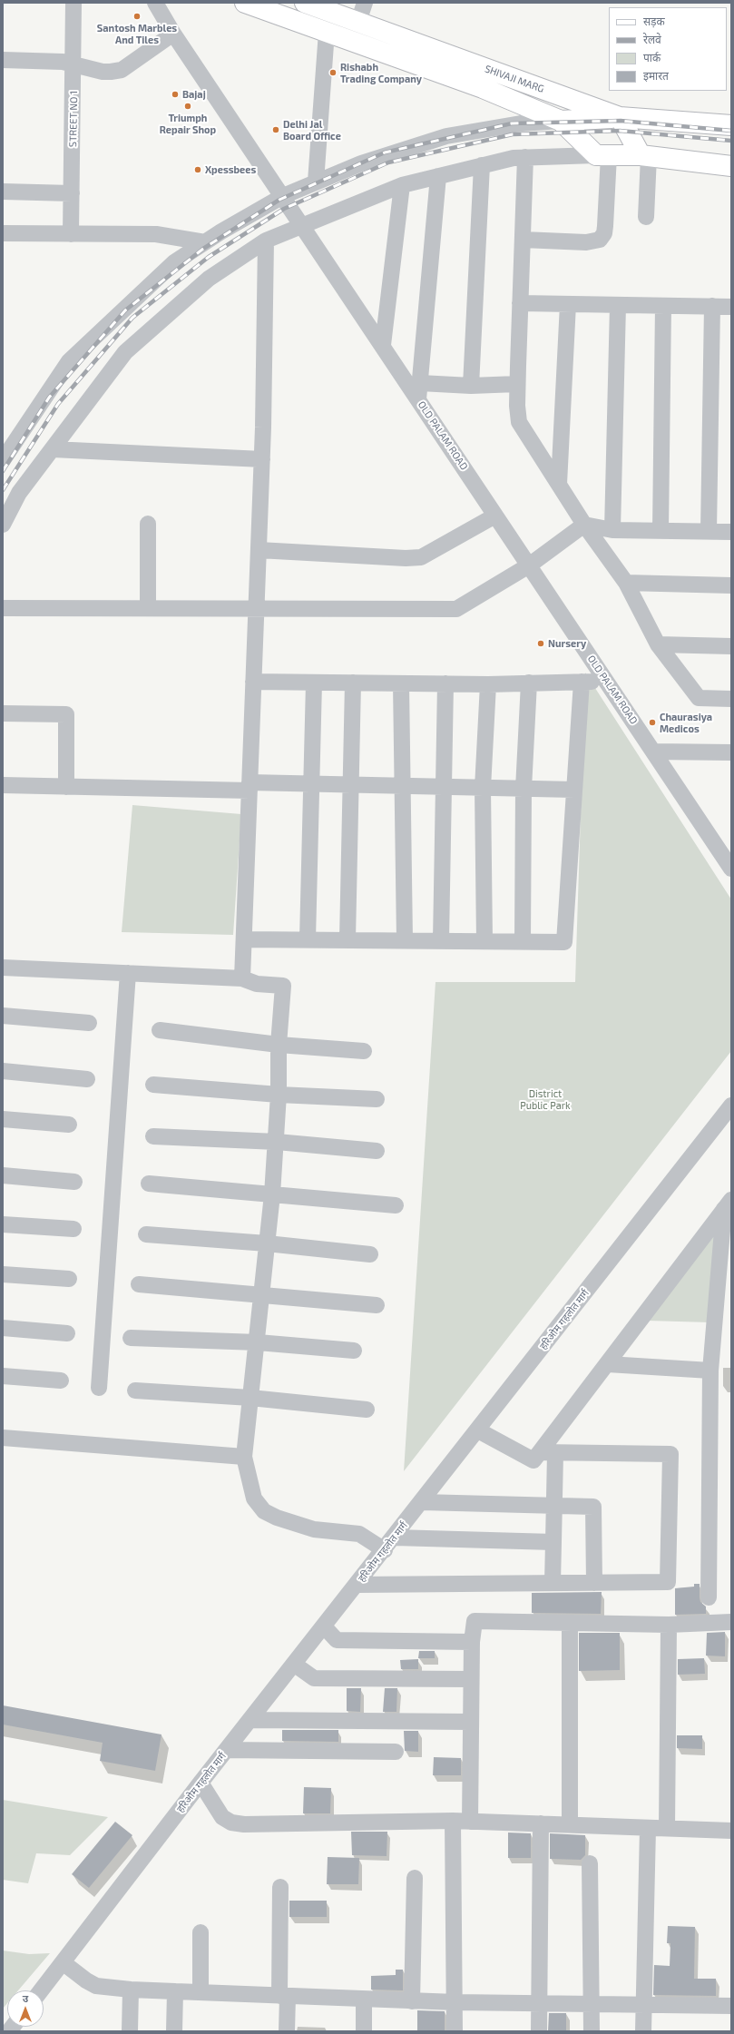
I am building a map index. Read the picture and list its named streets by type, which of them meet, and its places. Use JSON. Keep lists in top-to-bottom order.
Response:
{
  "streets": {
    "main road": ["SHIVAJI MARG"],
    "street": ["STREET NO 1", "OLD PALAM ROAD", "हरिओम गहलोत मार्ग"]
  },
  "parks": ["District Public Park"],
  "places": [
    "Santosh Marbles And Tiles",
    "Rishabh Trading Company",
    "Bajaj",
    "Triumph Repair Shop",
    "Delhi Jal Board Office",
    "Xpessbees",
    "Nursery",
    "Chaurasiya Medicos"
  ],
  "legend": [
    "सड़क",
    "रेलवे",
    "पार्क",
    "इमारत"
  ],
  "north": "top"
}
